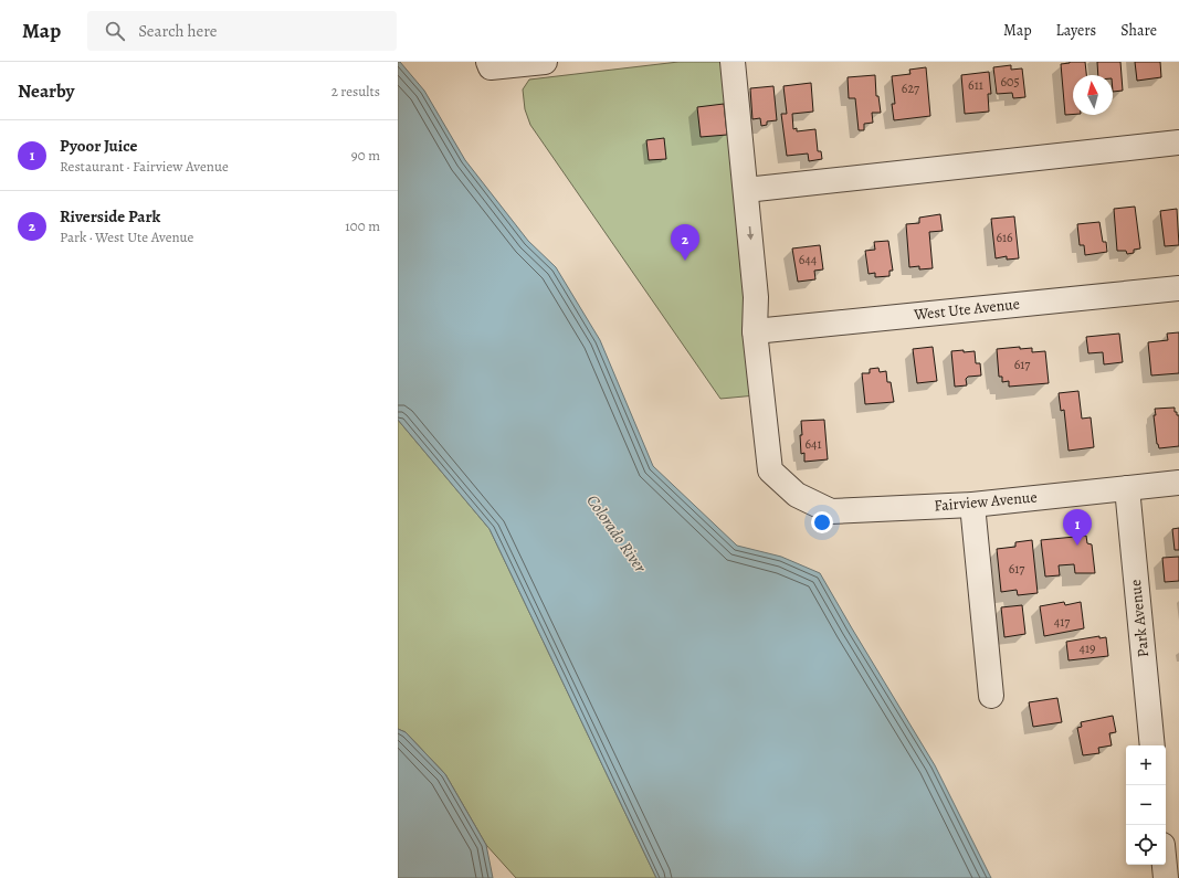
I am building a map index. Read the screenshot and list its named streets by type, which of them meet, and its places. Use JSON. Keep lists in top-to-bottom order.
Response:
{
  "streets": {
    "street": ["West Ute Avenue", "Fairview Avenue", "Park Avenue"]
  },
  "crossings": [
    ["West Ute Avenue", "Fairview Avenue"],
    ["Fairview Avenue", "Park Avenue"]
  ],
  "water": ["Colorado River"],
  "house_numbers": [
    "605",
    "611",
    "627",
    "616",
    "644",
    "617",
    "641",
    "617",
    "417",
    "419"
  ],
  "north": "top",
  "page": {
    "header": "Map",
    "search": "Search here",
    "nav": ["Map", "Layers", "Share"],
    "heading": ["Nearby", "2 results"],
    "list": [
      {
        "mark": "1",
        "name": "Pyoor Juice",
        "note": "Restaurant · Fairview Avenue",
        "value": "90 m"
      },
      {
        "mark": "2",
        "name": "Riverside Park",
        "note": "Park · West Ute Avenue",
        "value": "100 m"
      }
    ],
    "pins": ["2", "1"],
    "map_buttons": ["+", "−"]
  }
}
